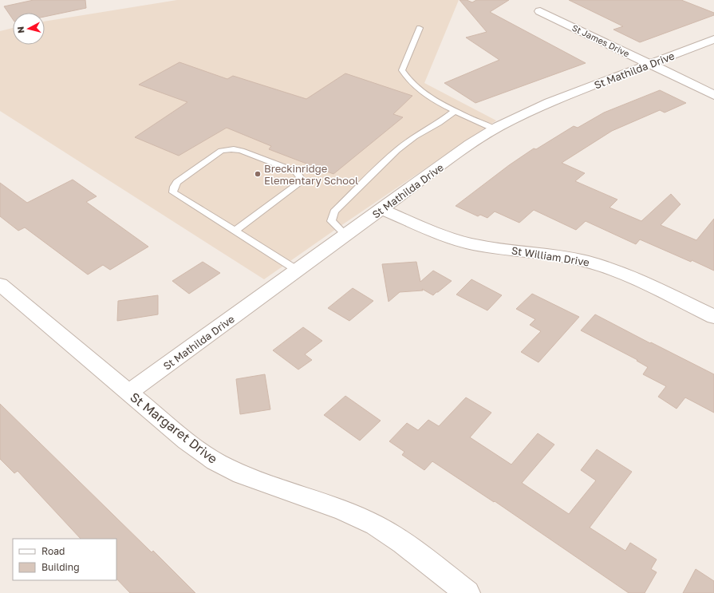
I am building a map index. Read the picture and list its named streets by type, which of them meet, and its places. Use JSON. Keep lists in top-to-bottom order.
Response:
{
  "streets": {
    "street": [
      "St James Drive",
      "St Mathilda Drive",
      "St William Drive",
      "St Margaret Drive"
    ]
  },
  "crossings": [
    ["St James Drive", "St Mathilda Drive"],
    ["St Mathilda Drive", "St William Drive"],
    ["St Mathilda Drive", "St Margaret Drive"]
  ],
  "places": ["Breckinridge Elementary School"],
  "legend": ["Road", "Building"],
  "north": "left"
}
